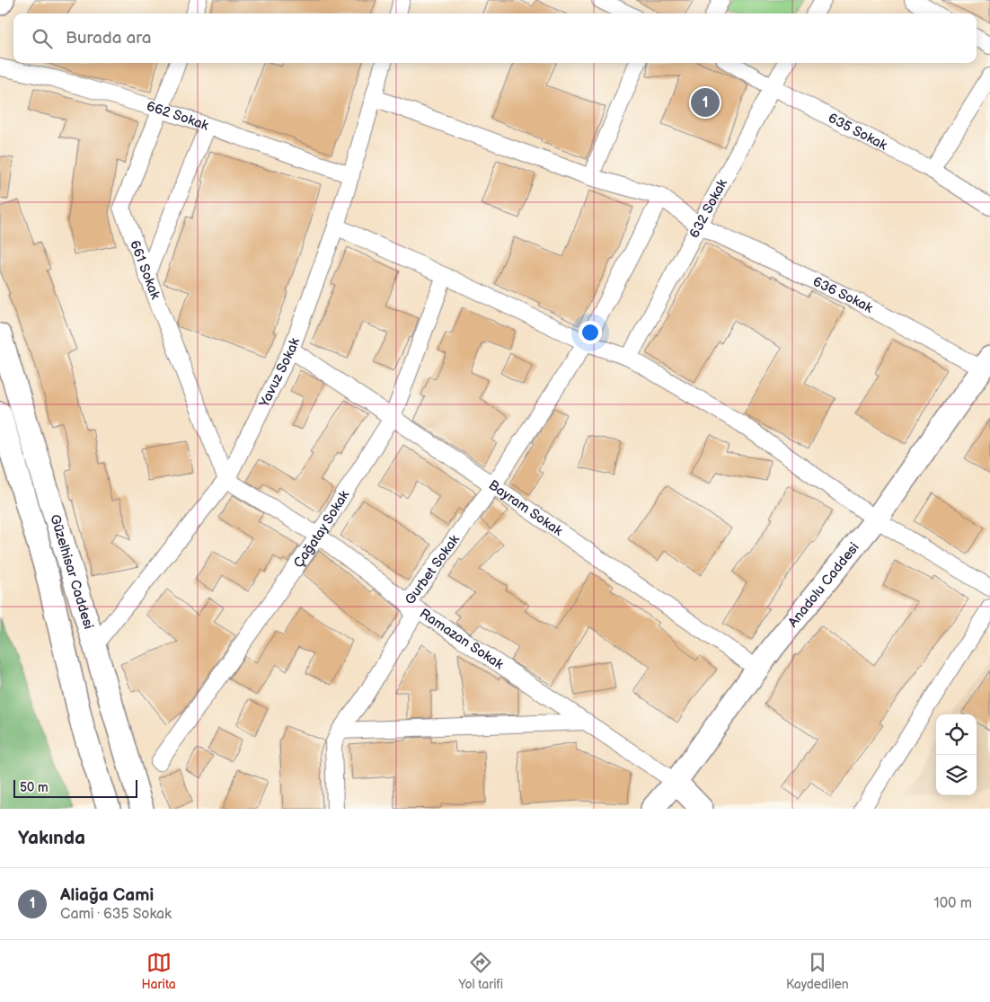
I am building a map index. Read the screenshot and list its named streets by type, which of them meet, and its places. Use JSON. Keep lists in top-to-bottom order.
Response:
{
  "streets": {
    "street": [
      "662 Sokak",
      "635 Sokak",
      "632 Sokak",
      "661 Sokak",
      "636 Sokak",
      "Yavuz Sokak",
      "Bayram Sokak",
      "Çağatay Sokak",
      "Gurbet Sokak",
      "Güzelhisar Caddesi",
      "Anadolu Caddesi",
      "Ramazan Sokak"
    ]
  },
  "crossings": [
    ["662 Sokak", "661 Sokak"],
    ["662 Sokak", "Yavuz Sokak"],
    ["635 Sokak", "632 Sokak"],
    ["632 Sokak", "636 Sokak"],
    ["661 Sokak", "Yavuz Sokak"],
    ["661 Sokak", "Ramazan Sokak"],
    ["636 Sokak", "Gurbet Sokak"],
    ["636 Sokak", "Anadolu Caddesi"],
    ["Yavuz Sokak", "Bayram Sokak"],
    ["Yavuz Sokak", "Güzelhisar Caddesi"],
    ["Yavuz Sokak", "Ramazan Sokak"],
    ["Bayram Sokak", "Çağatay Sokak"],
    ["Bayram Sokak", "Gurbet Sokak"],
    ["Bayram Sokak", "Anadolu Caddesi"],
    ["Çağatay Sokak", "Ramazan Sokak"],
    ["Gurbet Sokak", "Ramazan Sokak"],
    ["Anadolu Caddesi", "Ramazan Sokak"]
  ],
  "scale_bar": "50 m",
  "page": {
    "search": "Burada ara",
    "pins": "1",
    "scale": "50 m",
    "heading": "Yakında",
    "list": [
      {
        "mark": "1",
        "name": "Aliağa Cami",
        "note": "Cami · 635 Sokak",
        "value": "100 m"
      }
    ],
    "nav": ["Harita", "Yol tarifi", "Kaydedilen"]
  }
}
